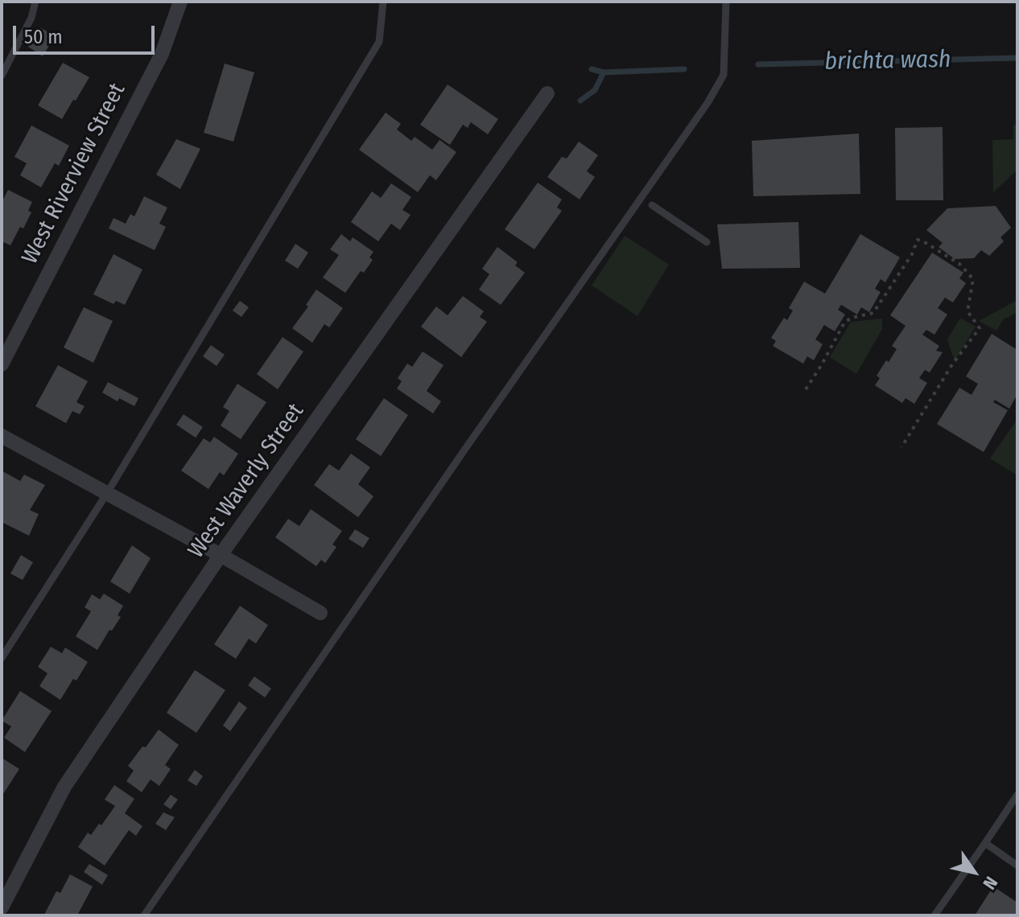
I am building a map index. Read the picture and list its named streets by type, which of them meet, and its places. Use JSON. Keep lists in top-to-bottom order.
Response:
{
  "streets": {
    "street": ["West Riverview Street", "West Waverly Street"]
  },
  "water": ["brichta wash"],
  "scale_bar": "50 m",
  "north": "bottom right"
}
